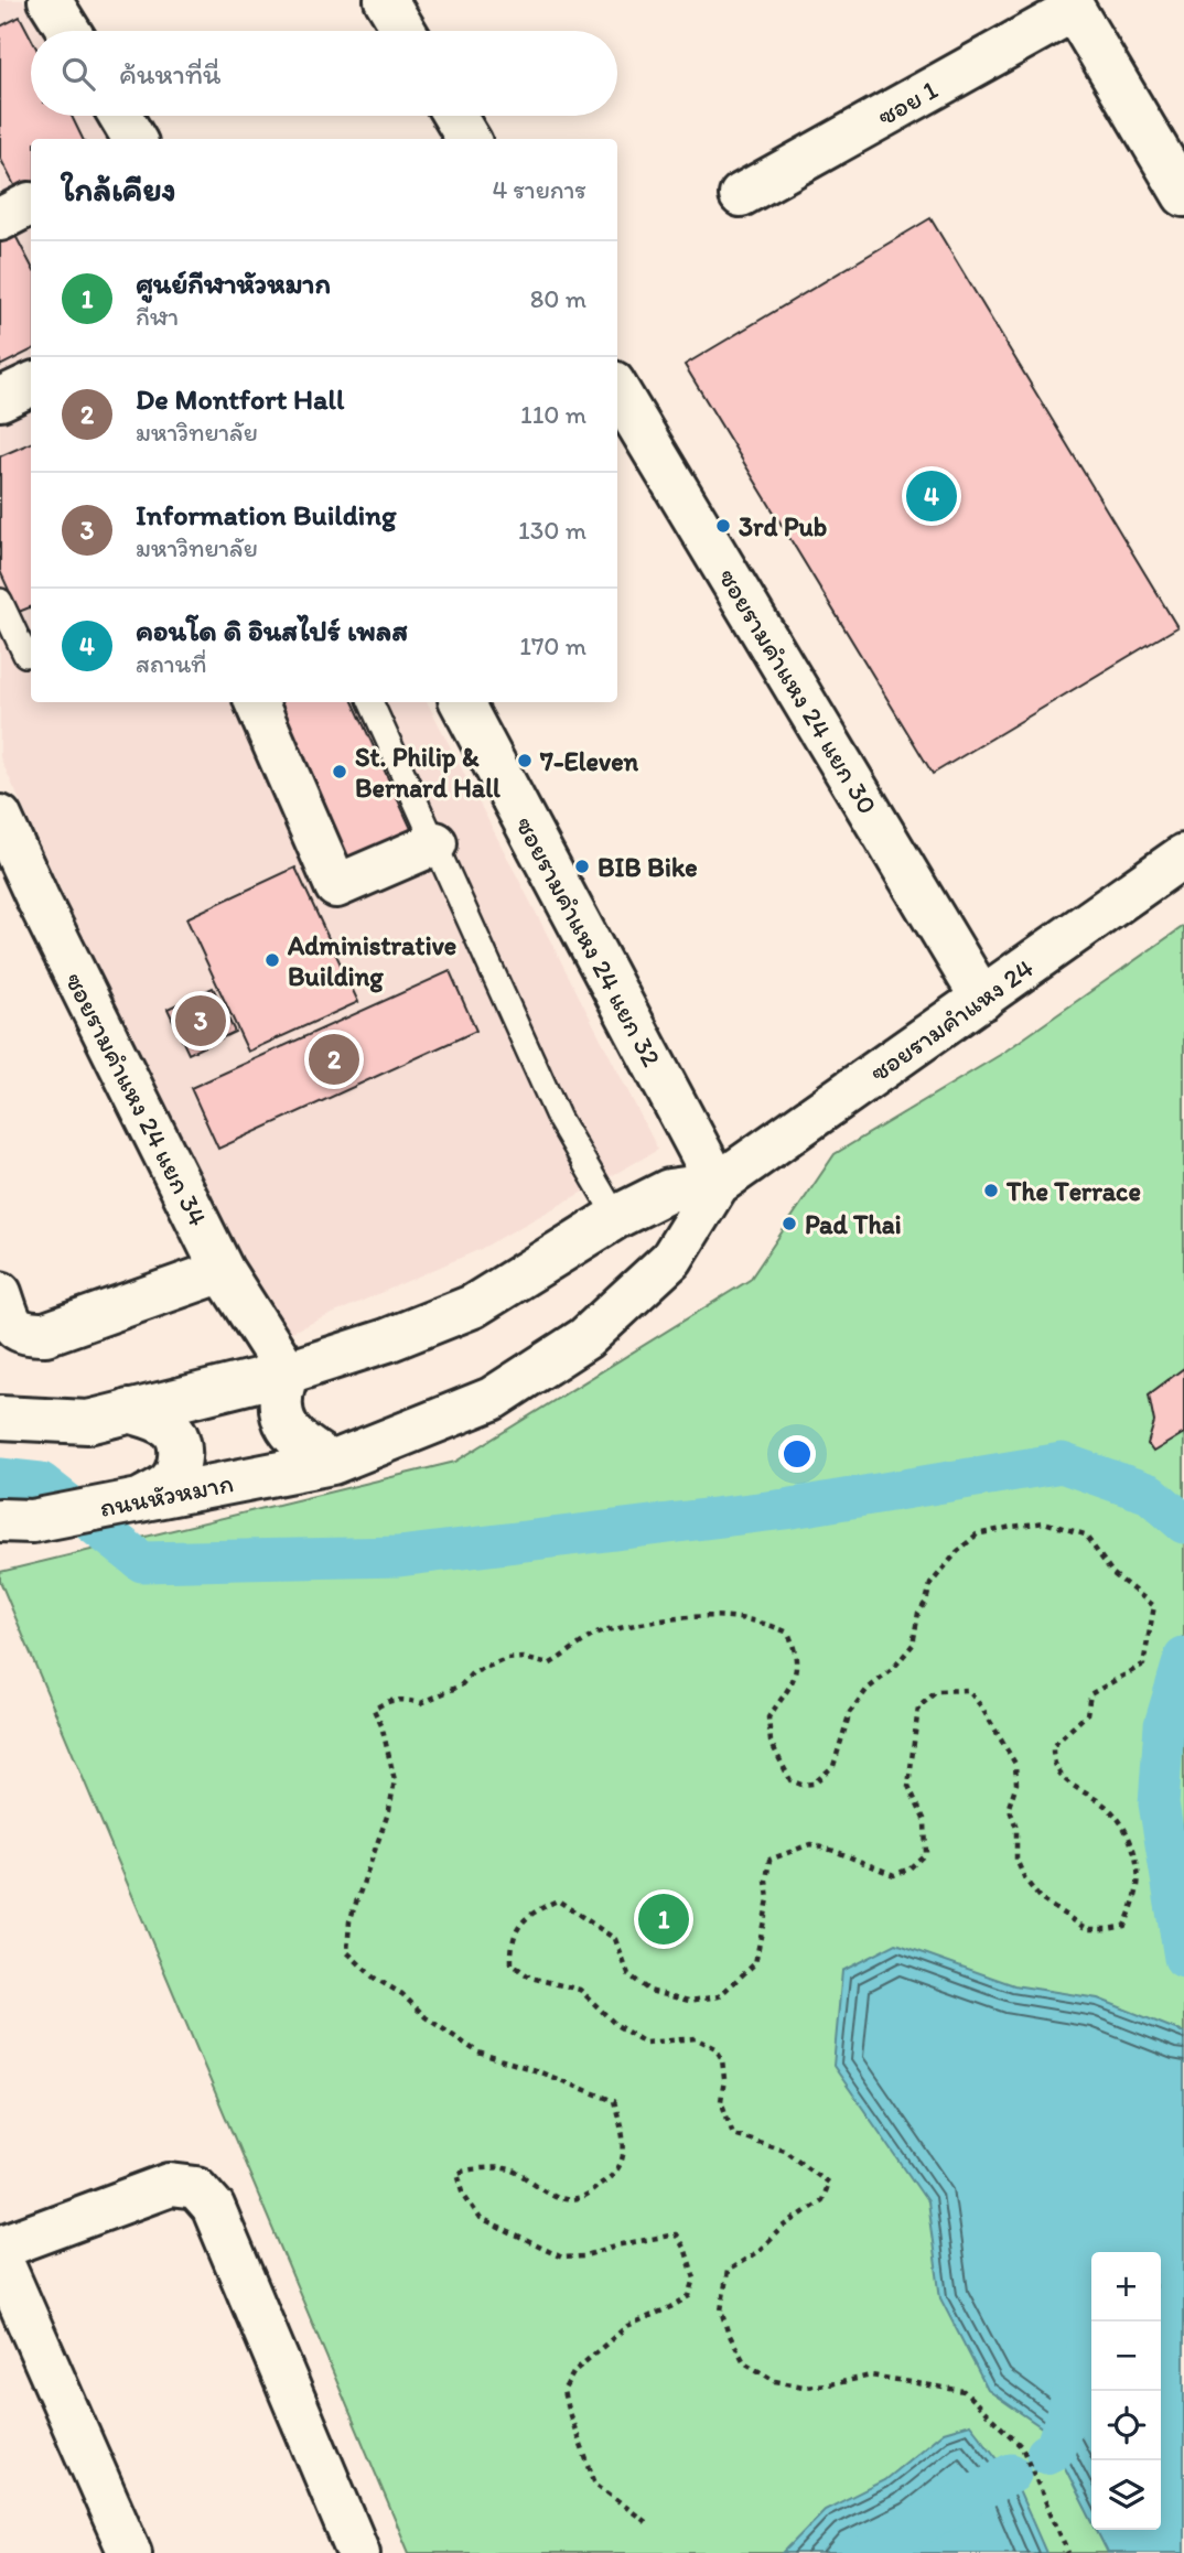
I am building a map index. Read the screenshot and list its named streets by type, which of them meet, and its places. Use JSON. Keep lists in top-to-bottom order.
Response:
{
  "streets": {
    "street": [
      "ซอย 1",
      "ซอยรามคำแหง 24 แยก 30",
      "ซอยรามคำแหง 24 แยก 32",
      "ซอยรามคำแหง 24",
      "ซอยรามคำแหง 24 แยก 34",
      "ถนนหัวหมาก"
    ]
  },
  "crossings": [
    ["ซอยรามคำแหง 24 แยก 30", "ซอยรามคำแหง 24"],
    ["ซอยรามคำแหง 24 แยก 32", "ซอยรามคำแหง 24"],
    ["ซอยรามคำแหง 24", "ซอยรามคำแหง 24 แยก 34"],
    ["ซอยรามคำแหง 24", "ถนนหัวหมาก"]
  ],
  "places": [
    "3rd Pub",
    "7-Eleven",
    "St. Philip & Bernard Hall",
    "BIB Bike",
    "Administrative Building",
    "The Terrace",
    "Pad Thai"
  ],
  "page": {
    "search": "ค้นหาที่นี่",
    "heading": ["ใกล้เคียง", "4 รายการ"],
    "list": [
      {
        "mark": "1",
        "name": "ศูนย์กีฬาหัวหมาก",
        "note": "กีฬา",
        "value": "80 m"
      },
      {
        "mark": "2",
        "name": "De Montfort Hall",
        "note": "มหาวิทยาลัย",
        "value": "110 m"
      },
      {
        "mark": "3",
        "name": "Information Building",
        "note": "มหาวิทยาลัย",
        "value": "130 m"
      },
      {
        "mark": "4",
        "name": "คอนโด ดิ อินสไปร์ เพลส",
        "note": "สถานที่",
        "value": "170 m"
      }
    ],
    "pins": [
      "4",
      "3",
      "2",
      "1"
    ],
    "map_buttons": ["+", "−"]
  }
}
